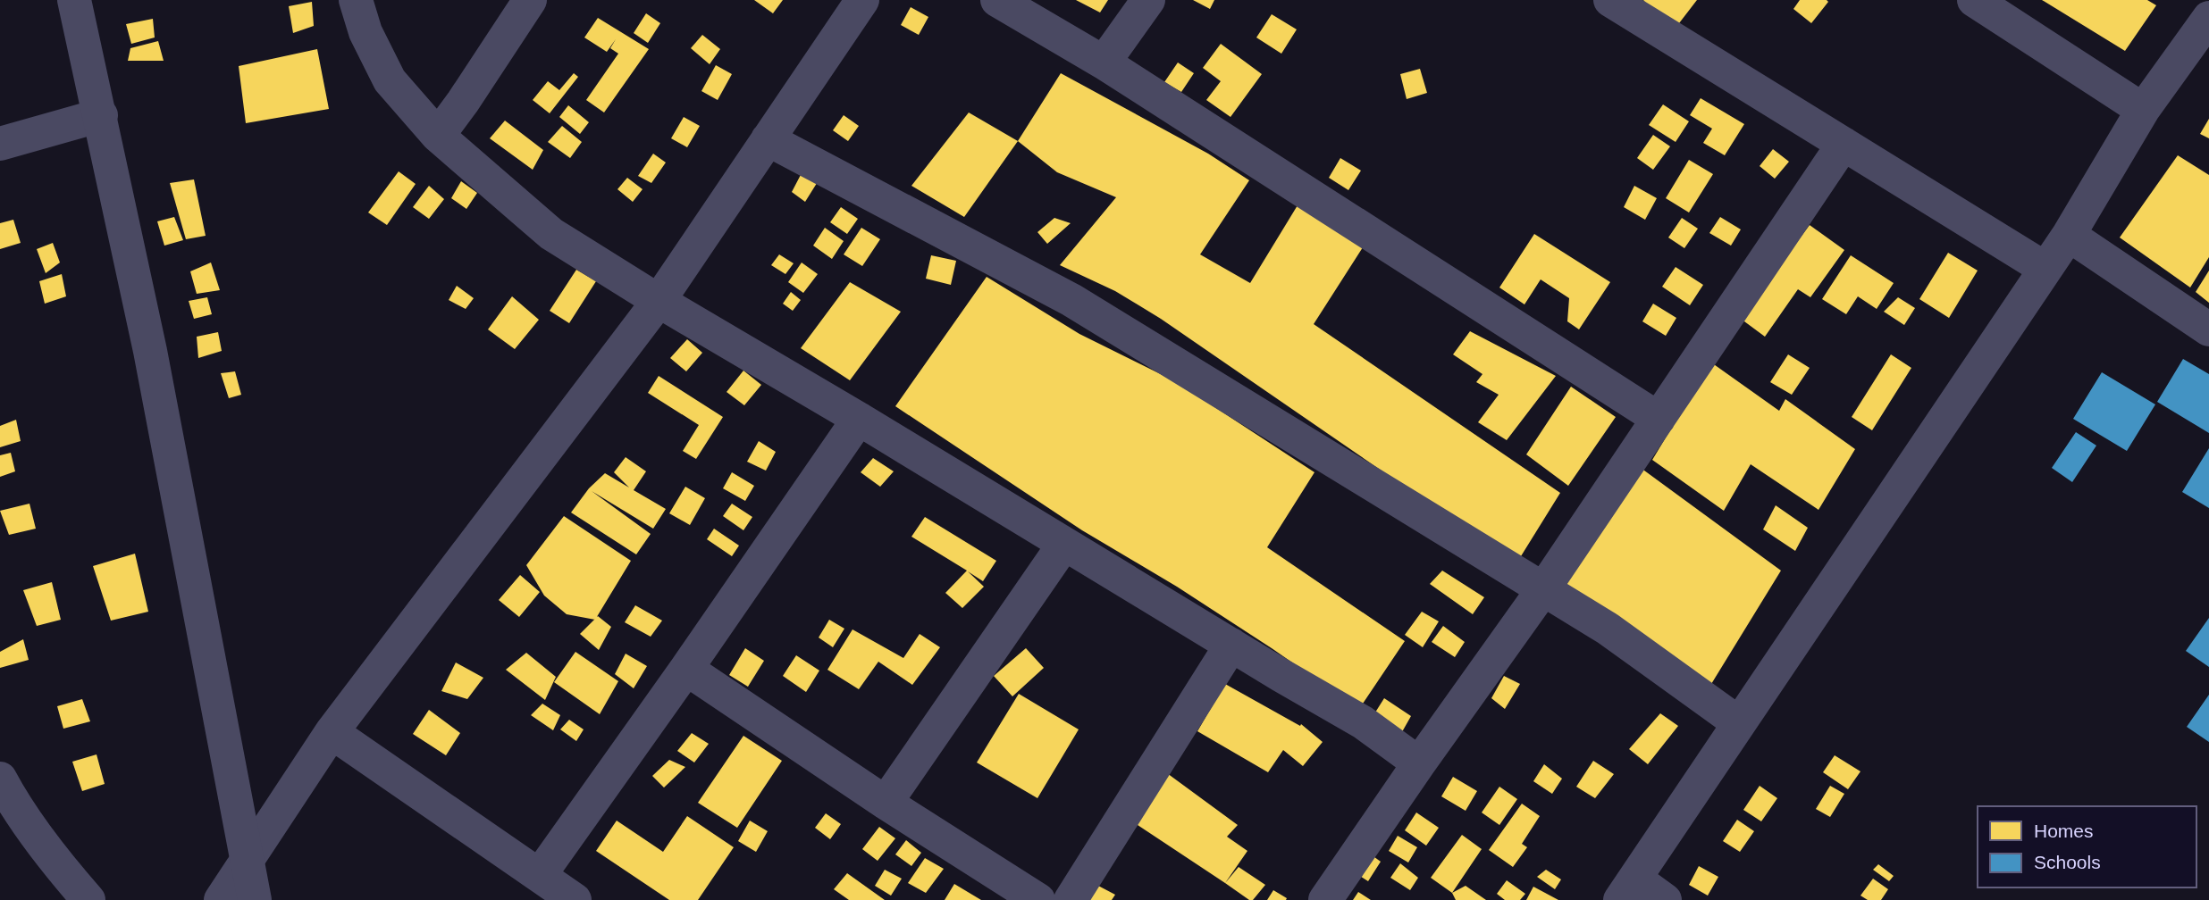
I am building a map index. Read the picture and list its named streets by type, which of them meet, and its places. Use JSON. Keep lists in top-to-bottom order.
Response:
{
  "legend": ["Homes", "Schools"]
}
